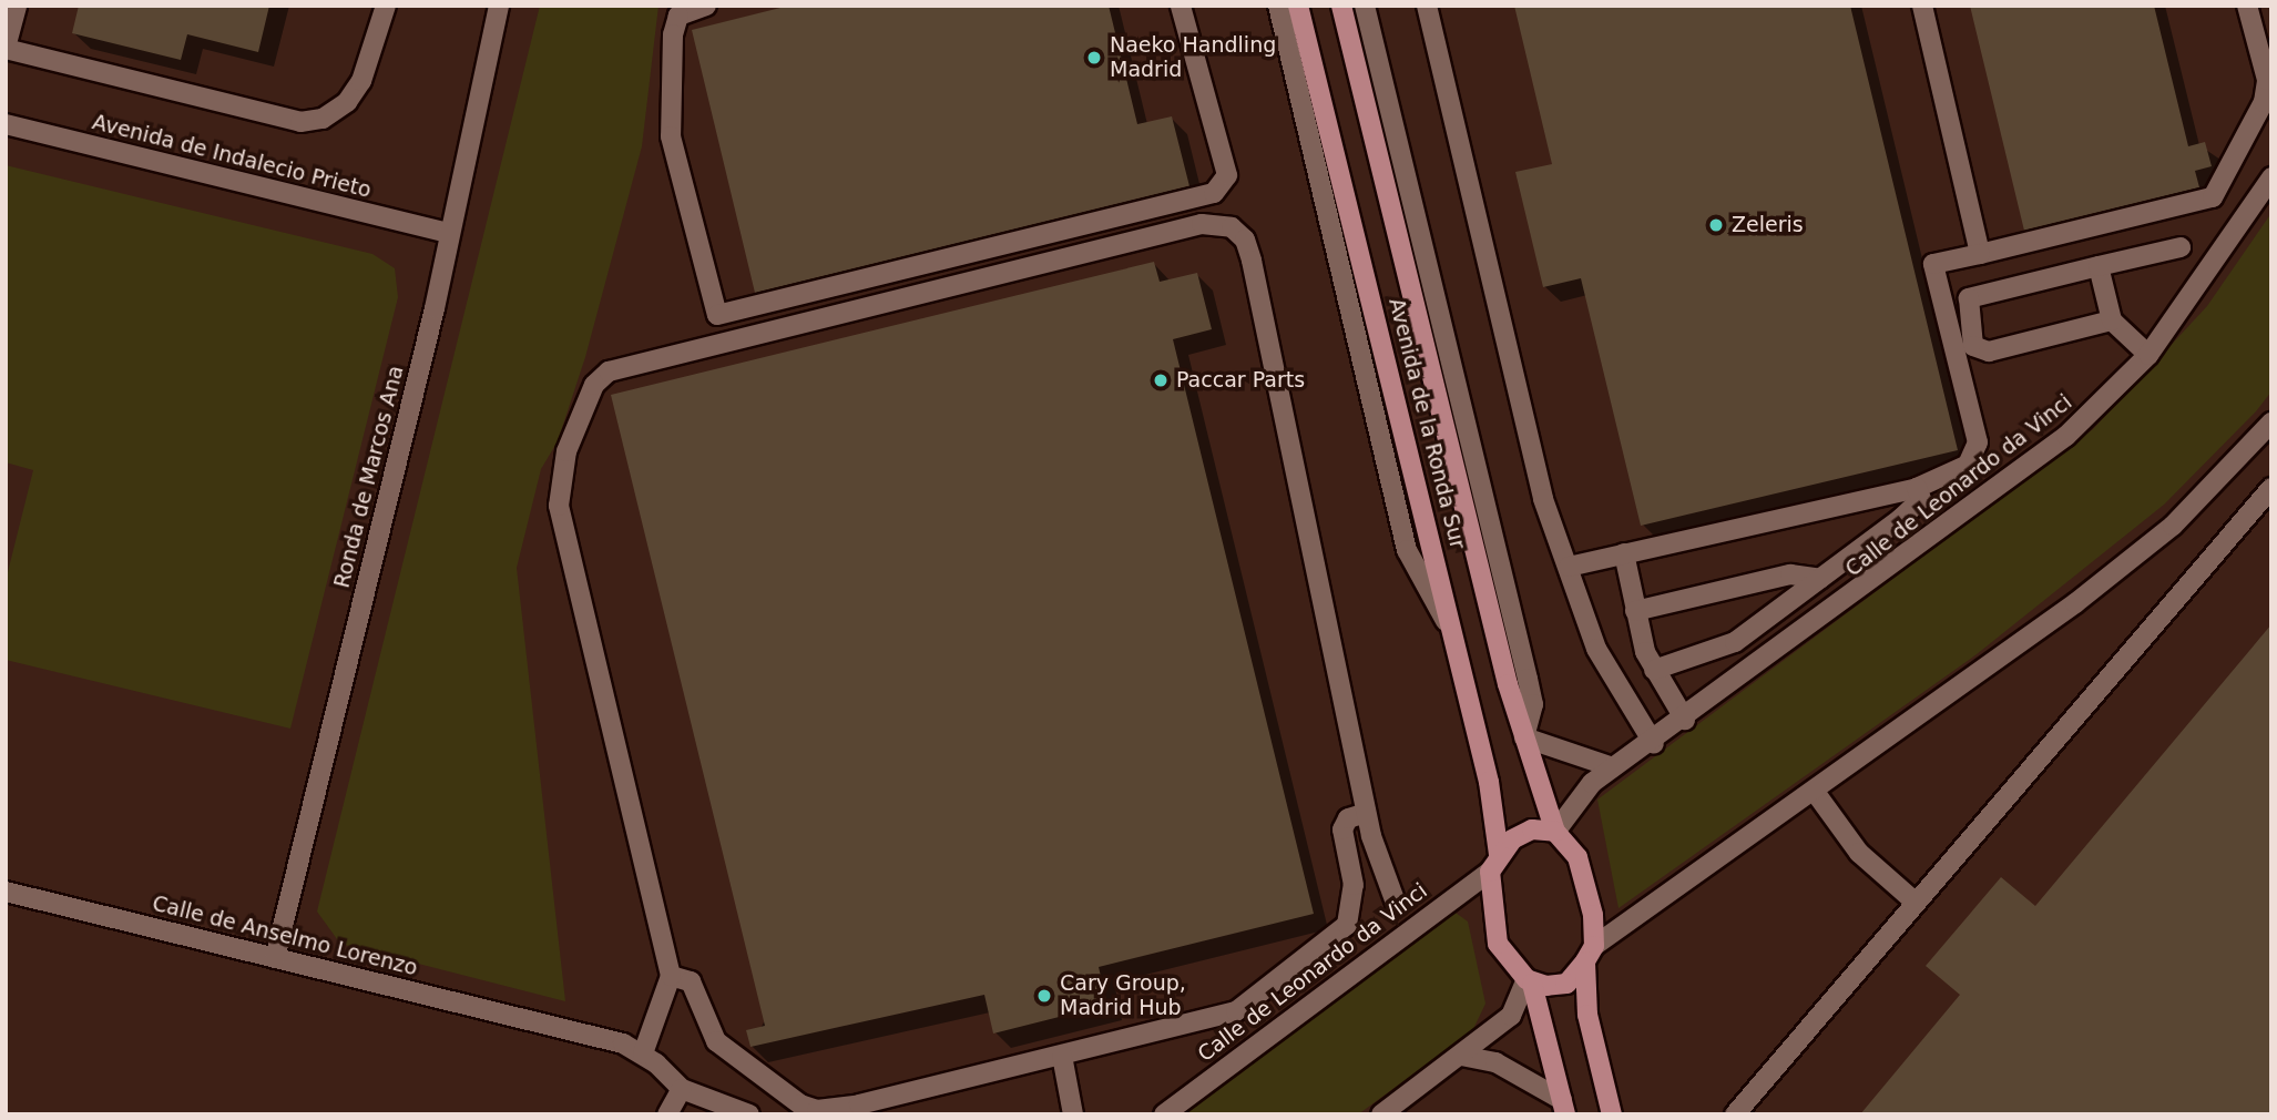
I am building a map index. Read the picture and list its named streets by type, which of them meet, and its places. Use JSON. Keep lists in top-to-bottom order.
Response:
{
  "streets": {
    "main road": ["Avenida de la Ronda Sur"],
    "street": [
      "Avenida de Indalecio Prieto",
      "Ronda de Marcos Ana",
      "Calle de Leonardo da Vinci",
      "Calle de Anselmo Lorenzo"
    ]
  },
  "crossings": [
    ["Avenida de Indalecio Prieto", "Ronda de Marcos Ana"],
    ["Avenida de la Ronda Sur", "Calle de Leonardo da Vinci"],
    ["Ronda de Marcos Ana", "Calle de Anselmo Lorenzo"]
  ],
  "places": [
    "Naeko Handling Madrid",
    "Zeleris",
    "Paccar Parts",
    "Cary Group, Madrid Hub"
  ]
}
